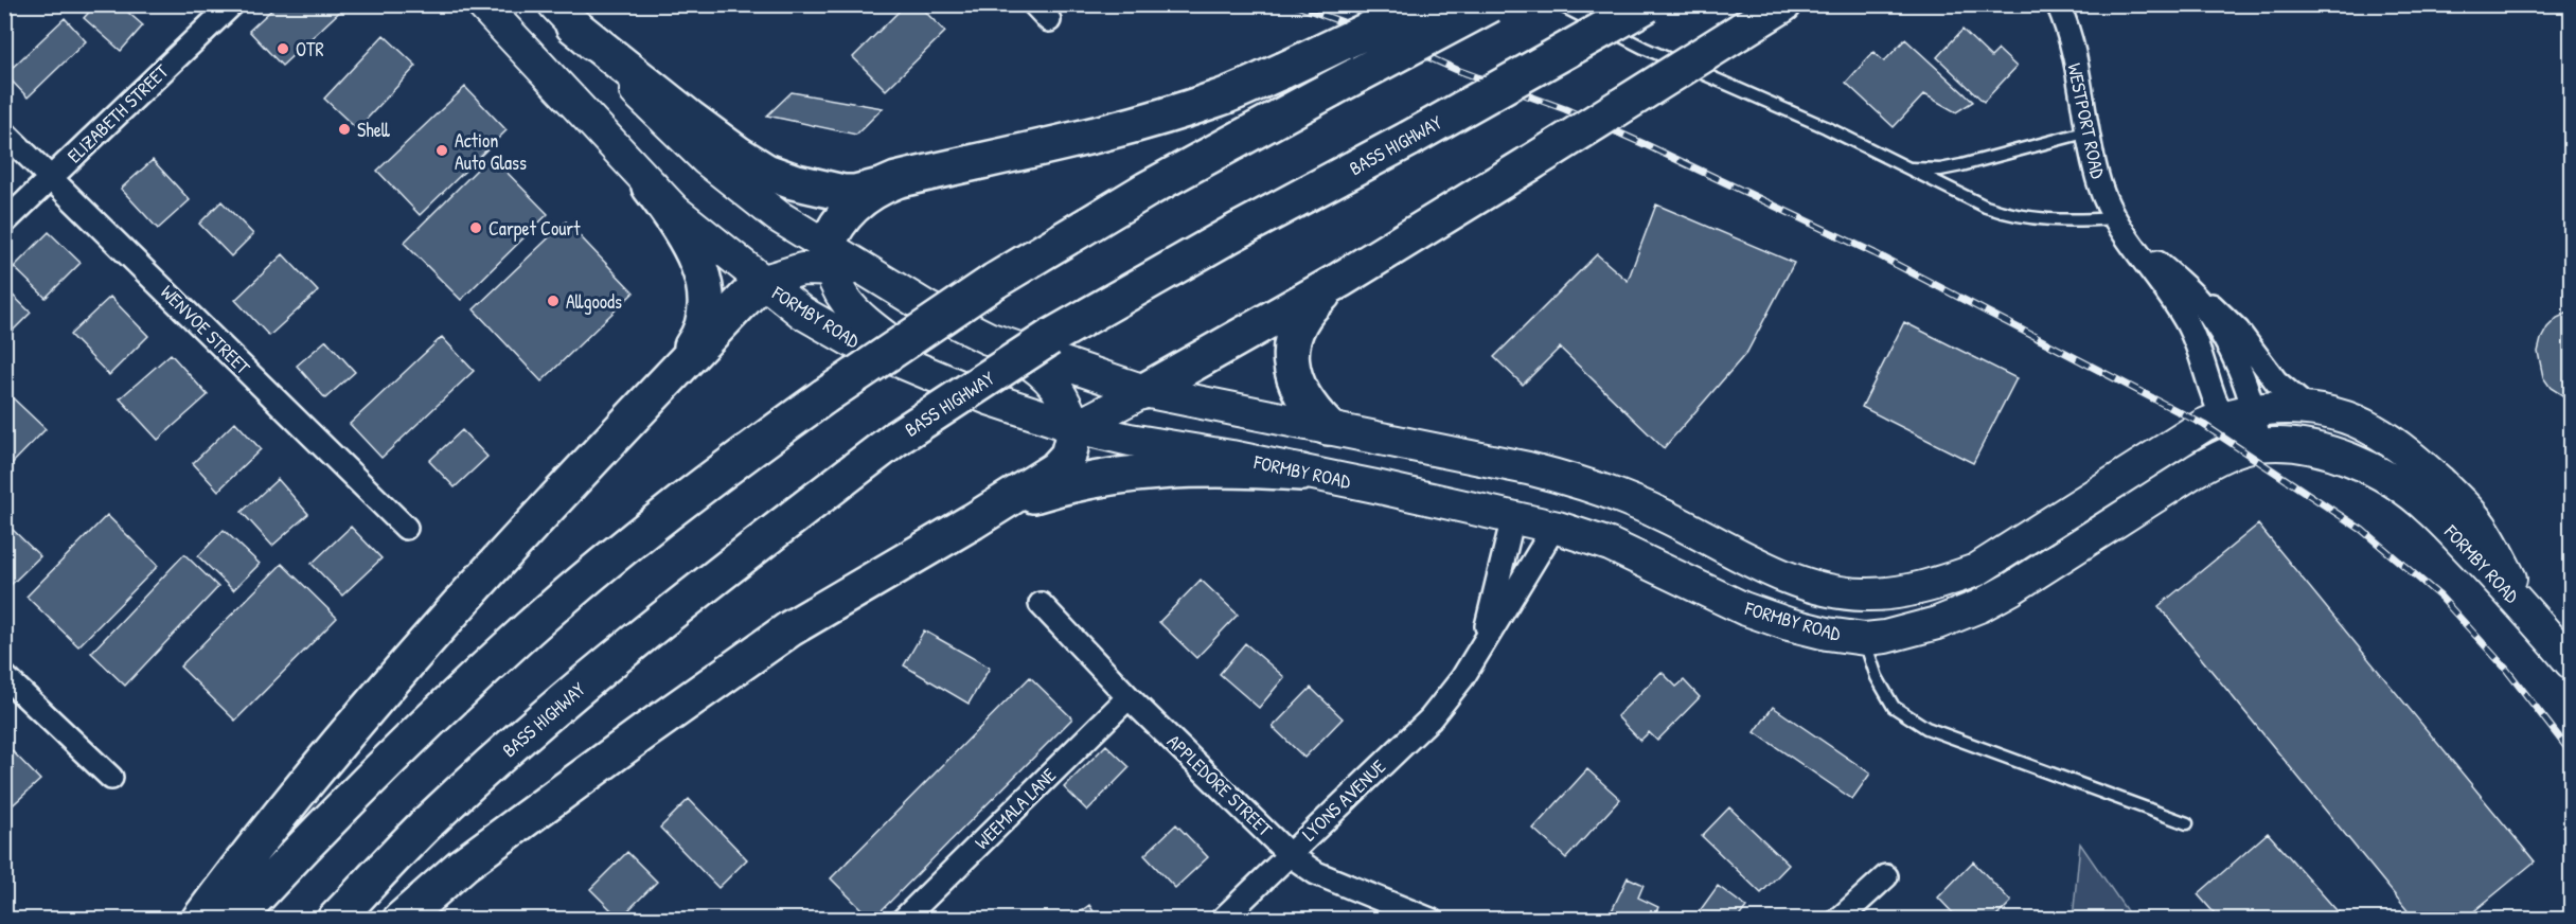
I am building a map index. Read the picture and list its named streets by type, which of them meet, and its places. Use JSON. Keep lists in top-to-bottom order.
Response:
{
  "streets": {
    "highway": ["BASS HIGHWAY"],
    "main road": ["FORMBY ROAD"],
    "street": [
      "ELIZABETH STREET",
      "WESTPORT ROAD",
      "WENVOE STREET",
      "APPLEDORE STREET",
      "LYONS AVENUE",
      "WEEMALA LANE"
    ]
  },
  "crossings": [
    ["ELIZABETH STREET", "WENVOE STREET"],
    ["WESTPORT ROAD", "FORMBY ROAD"],
    ["FORMBY ROAD", "LYONS AVENUE"],
    ["APPLEDORE STREET", "LYONS AVENUE"],
    ["APPLEDORE STREET", "WEEMALA LANE"]
  ],
  "places": [
    "OTR",
    "Shell",
    "Action Auto Glass",
    "Carpet Court",
    "Allgoods"
  ]
}
